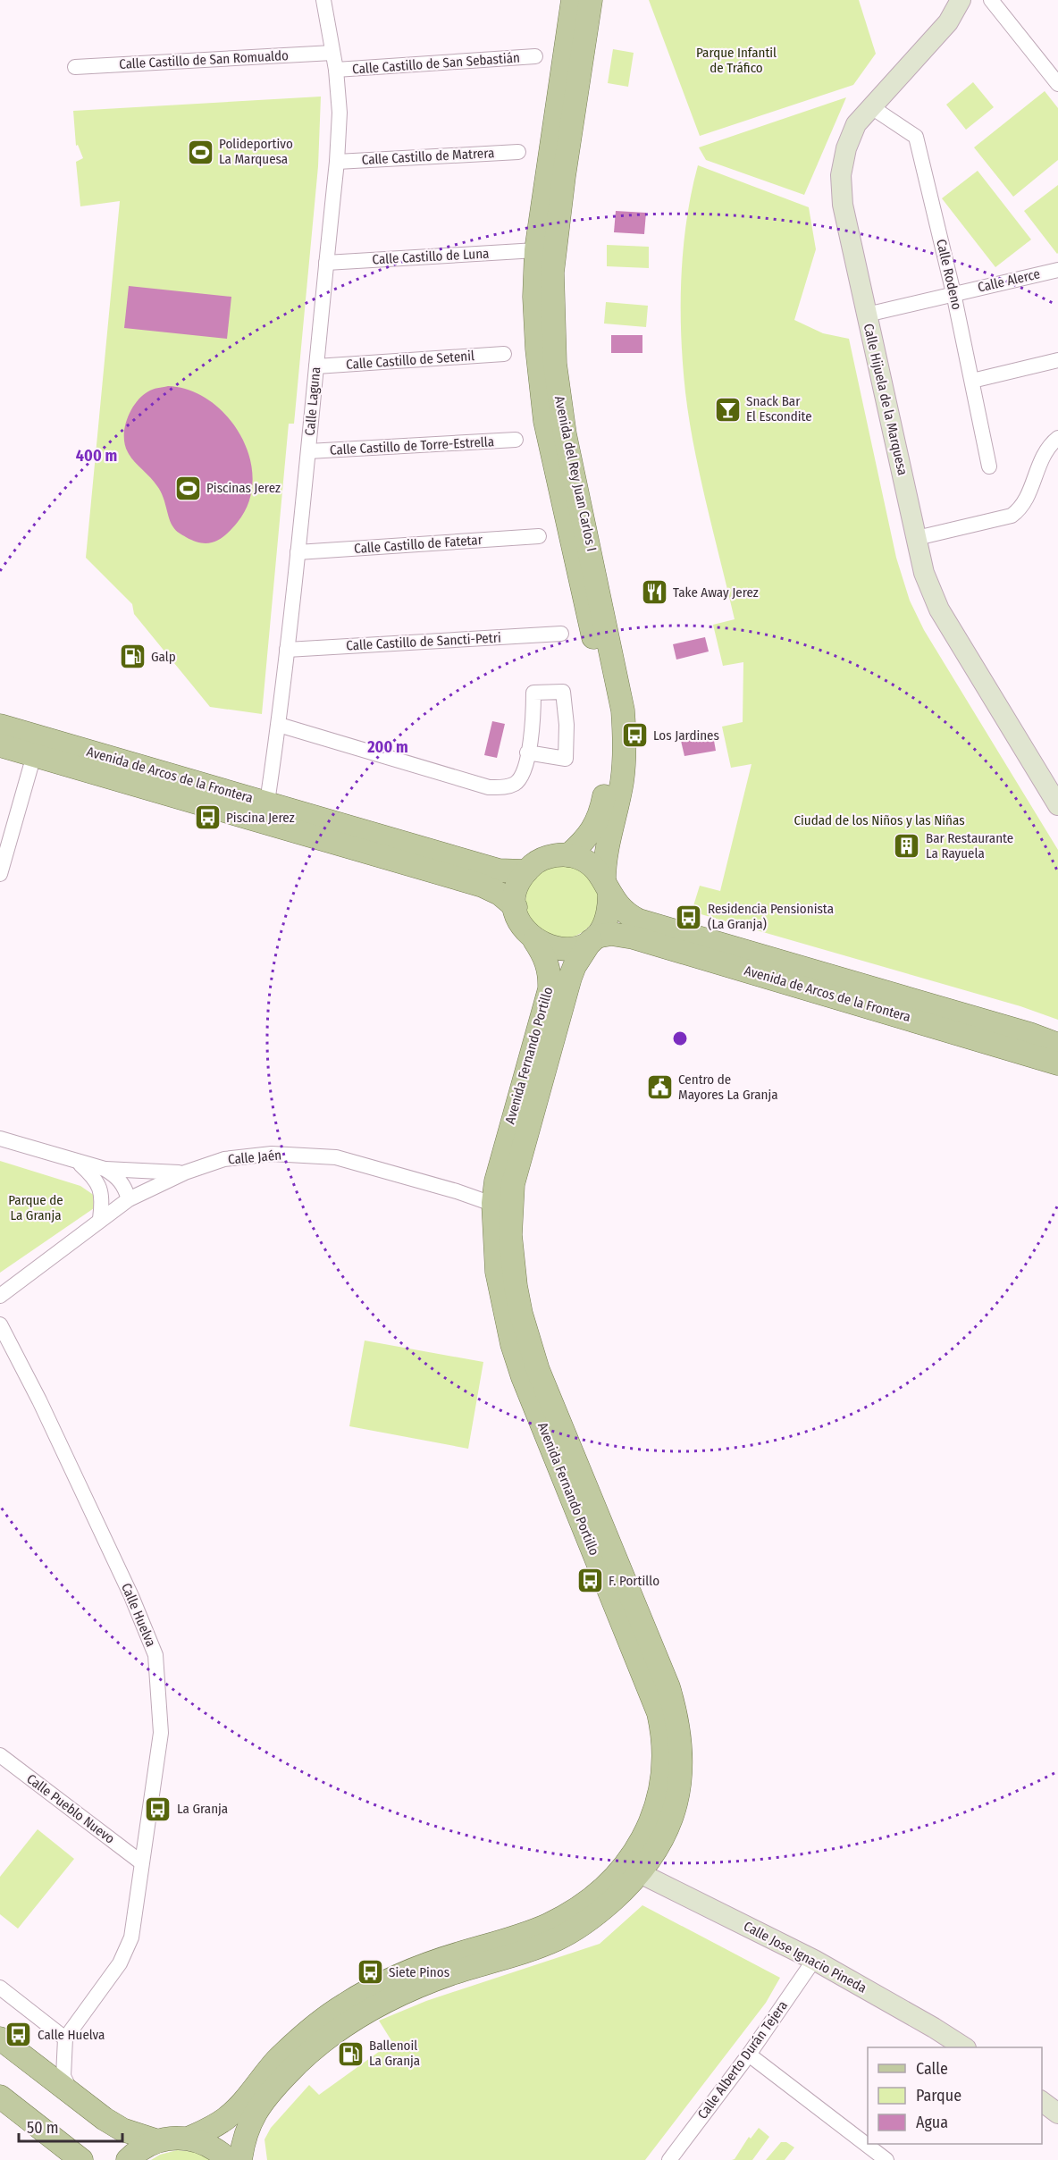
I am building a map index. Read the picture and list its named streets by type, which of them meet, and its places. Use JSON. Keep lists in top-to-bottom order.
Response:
{
  "streets": {
    "main road": ["Avenida del Rey Juan Carlos I", "Avenida de Arcos de la Frontera", "Avenida Fernando Portillo"],
    "street": [
      "Calle Castillo de San Romualdo",
      "Calle Castillo de San Sebastián",
      "Calle Castillo de Matrera",
      "Calle Castillo de Luna",
      "Calle Rodeno",
      "Calle Alerce",
      "Calle Castillo de Setenil",
      "Calle Hijuela de la Marquesa",
      "Calle Laguna",
      "Calle Castillo de Torre-Estrella",
      "Calle Castillo de Fatetar",
      "Calle Castillo de Sancti-Petri",
      "Calle Jaén",
      "Calle Huelva",
      "Calle Pueblo Nuevo",
      "Calle Jose Ignacio Pineda",
      "Calle Alberto Durán Tejera"
    ]
  },
  "crossings": [
    ["Calle Castillo de San Romualdo", "Calle Laguna"],
    ["Calle Castillo de San Sebastián", "Calle Laguna"],
    ["Calle Castillo de Matrera", "Calle Laguna"],
    ["Calle Castillo de Luna", "Calle Laguna"],
    ["Calle Castillo de Luna", "Avenida del Rey Juan Carlos I"],
    ["Calle Rodeno", "Calle Alerce"],
    ["Calle Rodeno", "Calle Hijuela de la Marquesa"],
    ["Calle Alerce", "Calle Hijuela de la Marquesa"],
    ["Calle Castillo de Setenil", "Calle Laguna"],
    ["Calle Laguna", "Calle Castillo de Torre-Estrella"],
    ["Calle Laguna", "Calle Castillo de Fatetar"],
    ["Calle Laguna", "Calle Castillo de Sancti-Petri"],
    ["Calle Laguna", "Avenida de Arcos de la Frontera"],
    ["Avenida del Rey Juan Carlos I", "Avenida de Arcos de la Frontera"],
    ["Avenida del Rey Juan Carlos I", "Avenida Fernando Portillo"],
    ["Avenida de Arcos de la Frontera", "Avenida Fernando Portillo"],
    ["Avenida Fernando Portillo", "Calle Jaén"],
    ["Avenida Fernando Portillo", "Calle Jose Ignacio Pineda"],
    ["Calle Huelva", "Calle Pueblo Nuevo"],
    ["Calle Jose Ignacio Pineda", "Calle Alberto Durán Tejera"]
  ],
  "parks": ["Parque Infantil de Tráfico", "Ciudad de los Niños y las Niñas", "Parque de La Granja"],
  "places": {
    "sports": ["Polideportivo La Marquesa", "Piscinas Jerez"],
    "bar": ["Snack Bar El Escondite"],
    "restaurant": ["Take Away Jerez"],
    "fuel station": ["Galp", "Ballenoil La Granja"],
    "bus stop": [
      "Los Jardines",
      "Piscina Jerez",
      "Residencia Pensionista (La Granja)",
      "F. Portillo",
      "La Granja",
      "Siete Pinos",
      "Calle Huelva"
    ],
    "building": ["Bar Restaurante La Rayuela"],
    "public building": ["Centro de Mayores La Granja"]
  },
  "legend": ["Calle", "Parque", "Agua"],
  "scale_bar": "50 m",
  "rings": ["400 m", "200 m"]
}
